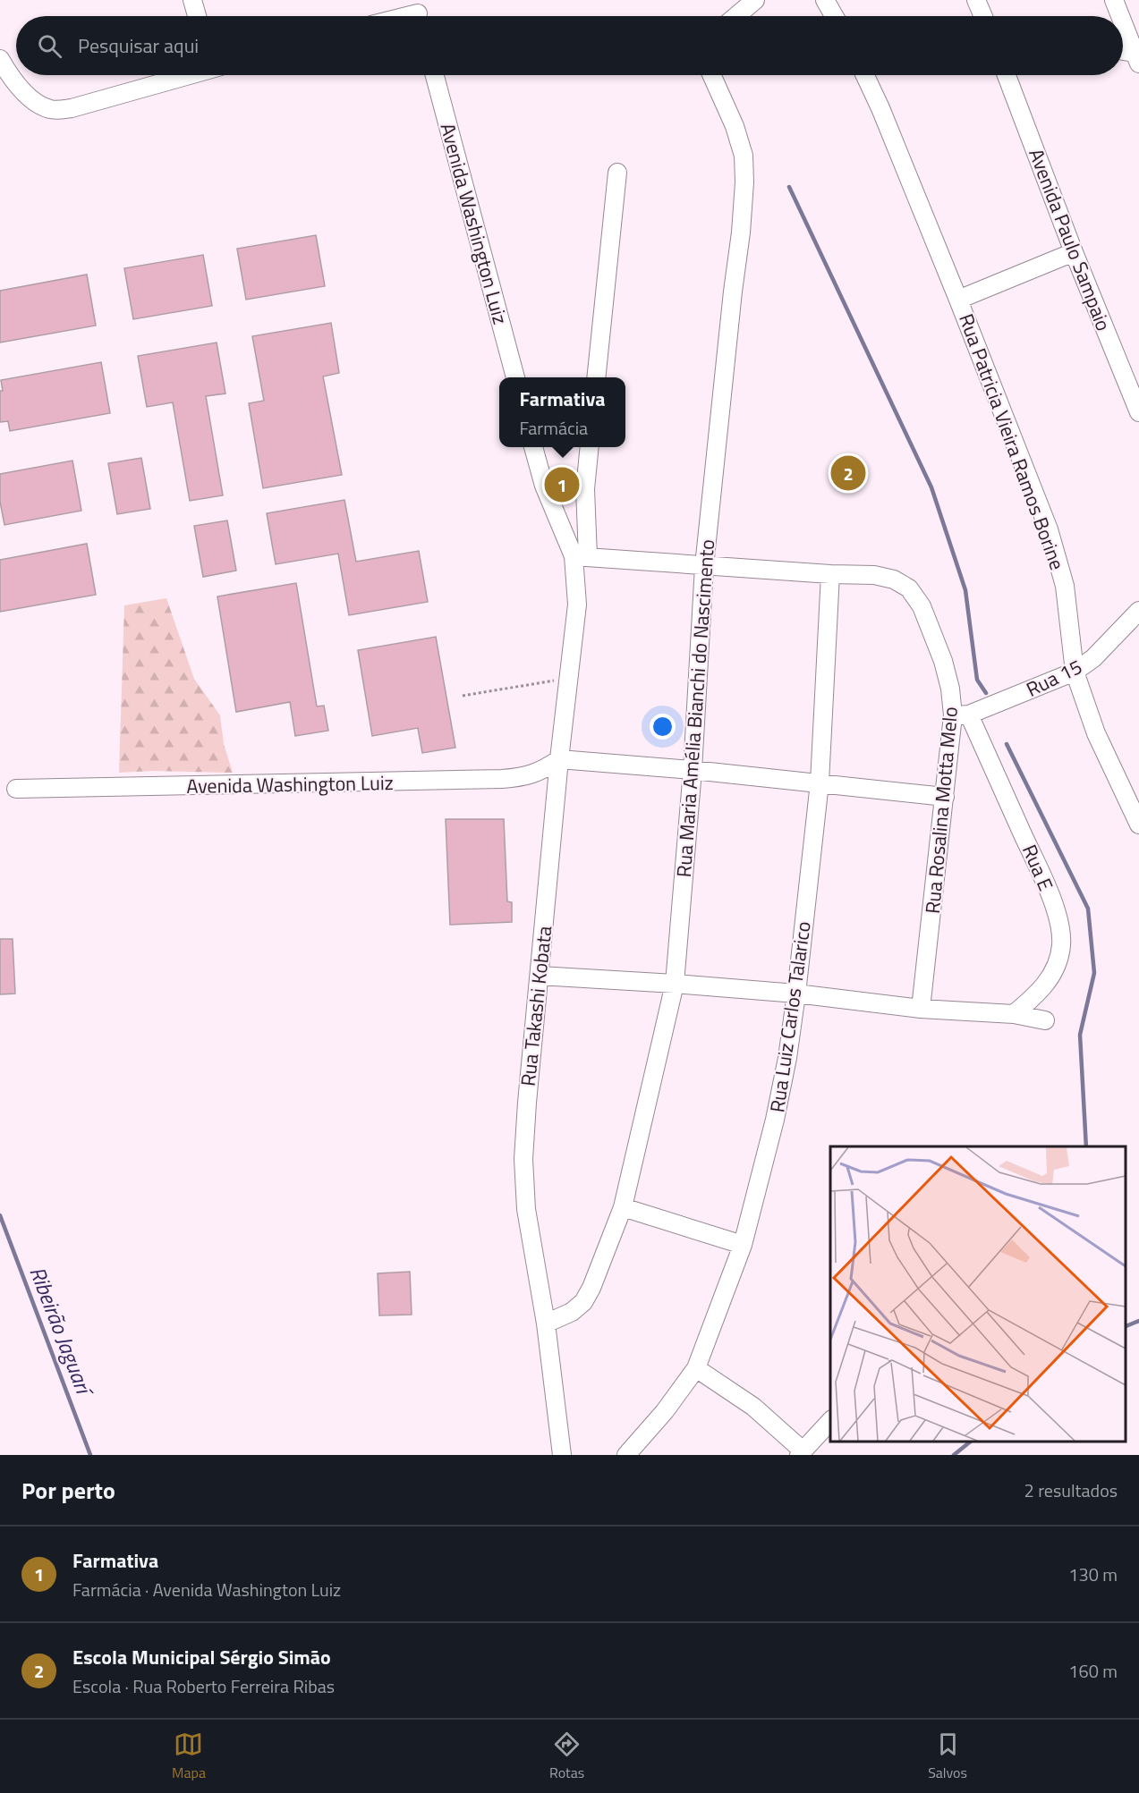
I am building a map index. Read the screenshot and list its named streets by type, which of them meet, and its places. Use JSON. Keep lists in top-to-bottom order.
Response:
{
  "streets": {
    "street": [
      "Avenida Washington Luiz",
      "Avenida Paulo Sampaio",
      "Rua Patricia Vieira Ramos Borine",
      "Rua 15",
      "Rua Maria Amélia Bianchi do Nascimento",
      "Rua Rosalina Motta Melo",
      "Rua E",
      "Rua Takashi Kobata",
      "Rua Luiz Carlos Talarico"
    ]
  },
  "crossings": [
    ["Avenida Washington Luiz", "Rua Takashi Kobata"],
    ["Rua Patricia Vieira Ramos Borine", "Rua 15"],
    ["Rua 15", "Rua Rosalina Motta Melo"],
    ["Rua 15", "Rua E"],
    ["Rua Maria Amélia Bianchi do Nascimento", "Rua Takashi Kobata"],
    ["Rua Rosalina Motta Melo", "Rua E"],
    ["Rua Rosalina Motta Melo", "Rua Luiz Carlos Talarico"]
  ],
  "water": ["Ribeirão Jaguarí"],
  "page": {
    "search": "Pesquisar aqui",
    "popup": ["Farmativa", "Farmácia"],
    "pins": ["2", "1"],
    "heading": ["Por perto", "2 resultados"],
    "list": [
      {
        "mark": "1",
        "name": "Farmativa",
        "note": "Farmácia · Avenida Washington Luiz",
        "value": "130 m"
      },
      {
        "mark": "2",
        "name": "Escola Municipal Sérgio Simão",
        "note": "Escola · Rua Roberto Ferreira Ribas",
        "value": "160 m"
      }
    ],
    "nav": ["Mapa", "Rotas", "Salvos"]
  }
}
